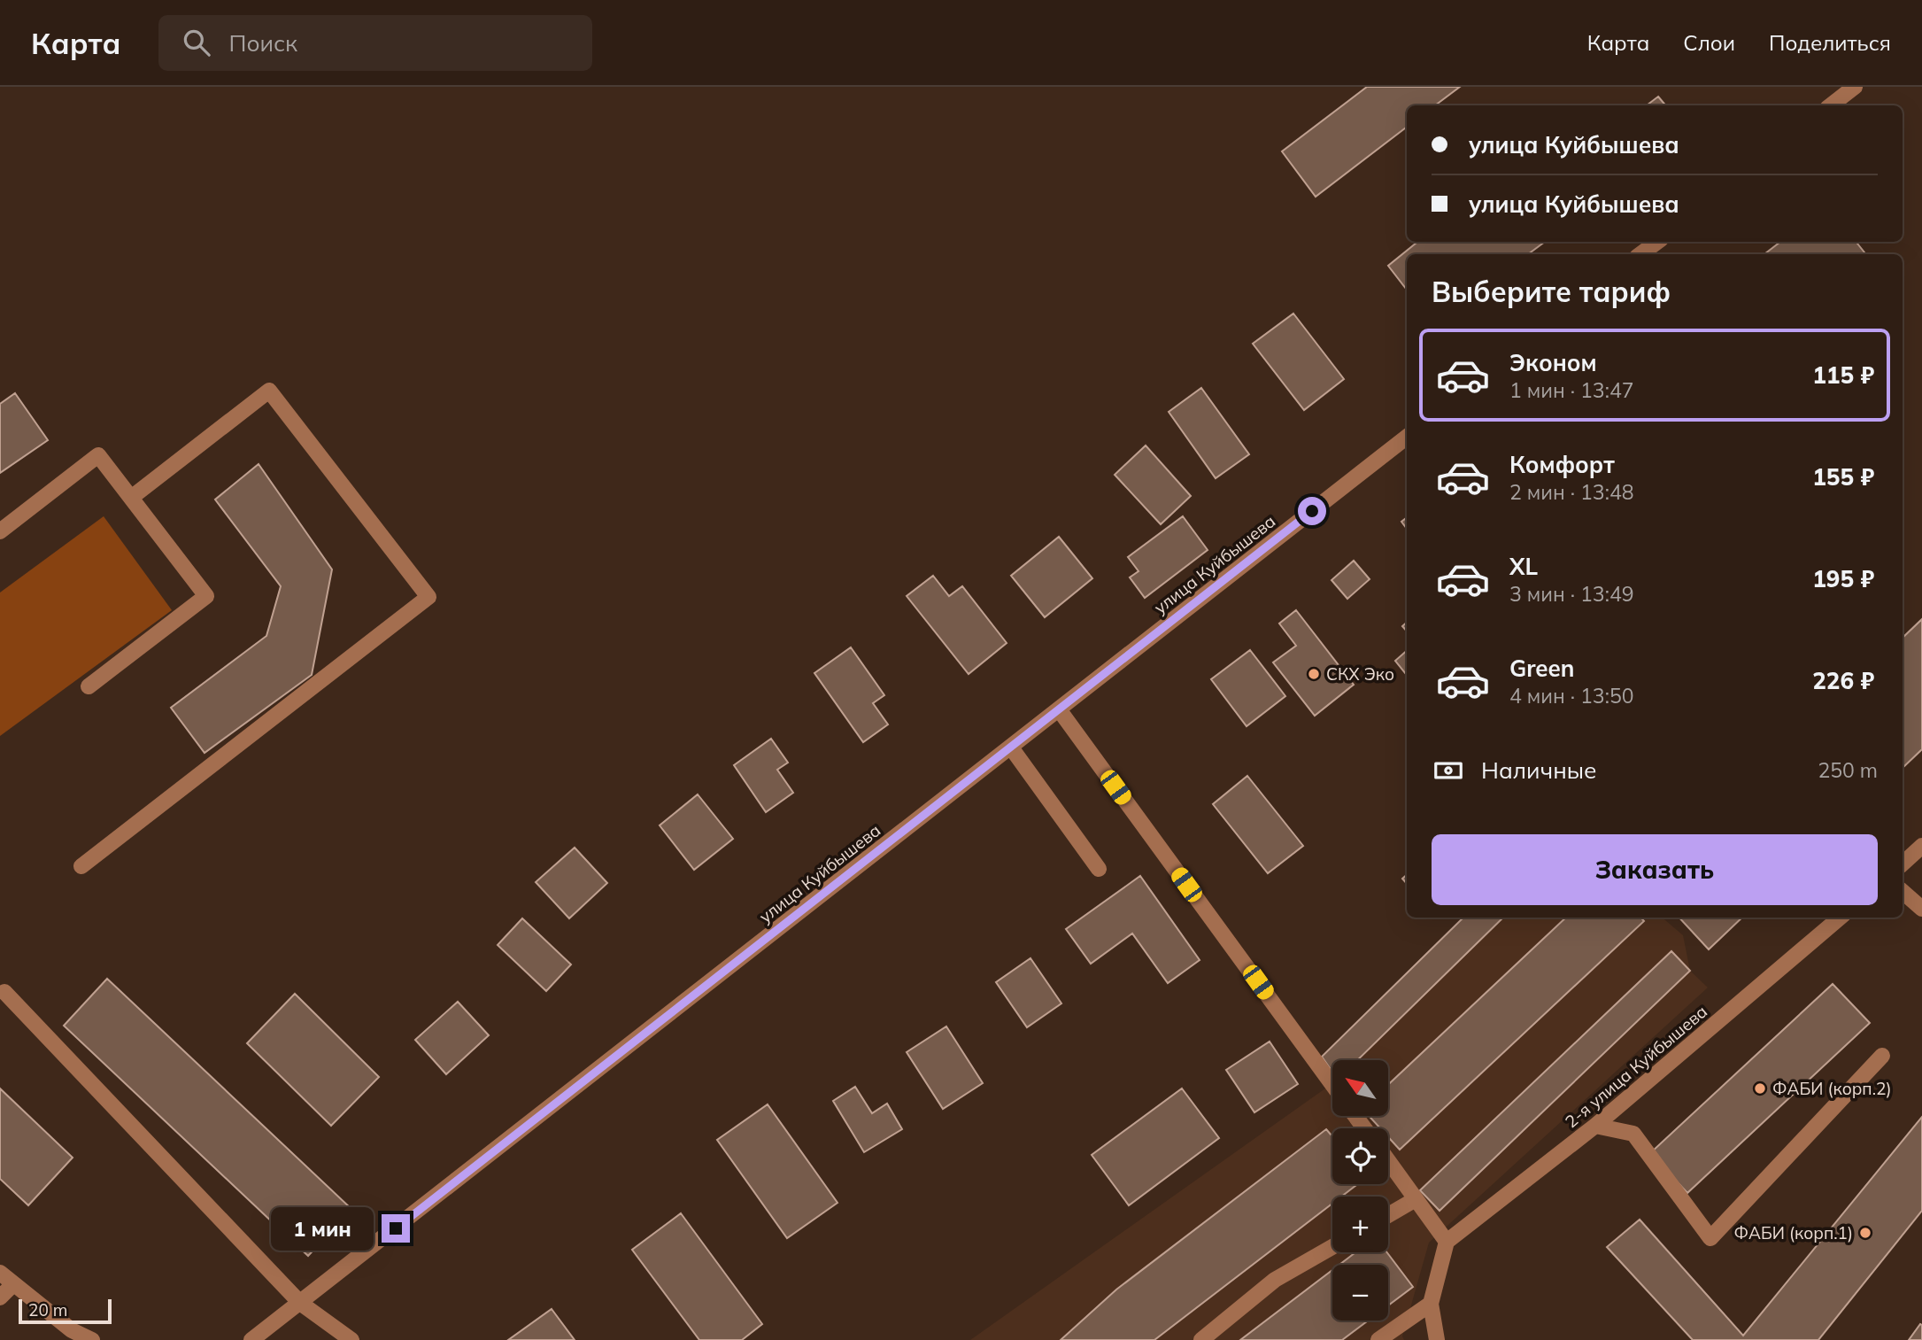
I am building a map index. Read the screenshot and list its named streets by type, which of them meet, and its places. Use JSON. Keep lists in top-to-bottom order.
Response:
{
  "streets": {
    "street": ["улица Куйбышева", "2-я улица Куйбышева"]
  },
  "places": ["СКХ Эко", "ФАБИ (корп.2)", "ФАБИ (корп.1)"],
  "scale_bar": "20 m",
  "north": "top left",
  "page": {
    "header": "Карта",
    "search": "Поиск",
    "nav": ["Карта", "Слои", "Поделиться"],
    "banner": ["улица Куйбышева", "улица Куйбышева"],
    "heading": "Выберите тариф",
    "list": [
      {
        "name": "Эконом",
        "note": "1 мин · 13:47",
        "value": "115 ₽"
      },
      {
        "name": "Комфорт",
        "note": "2 мин · 13:48",
        "value": "155 ₽"
      },
      {
        "name": "XL",
        "note": "3 мин · 13:49",
        "value": "195 ₽"
      },
      {
        "name": "Green",
        "note": "4 мин · 13:50",
        "value": "226 ₽"
      }
    ],
    "pay": ["Наличные", "250 m"],
    "buttons": "Заказать",
    "map_buttons": ["+", "−"],
    "bubble": "1 мин",
    "scale": "20 m"
  }
}
